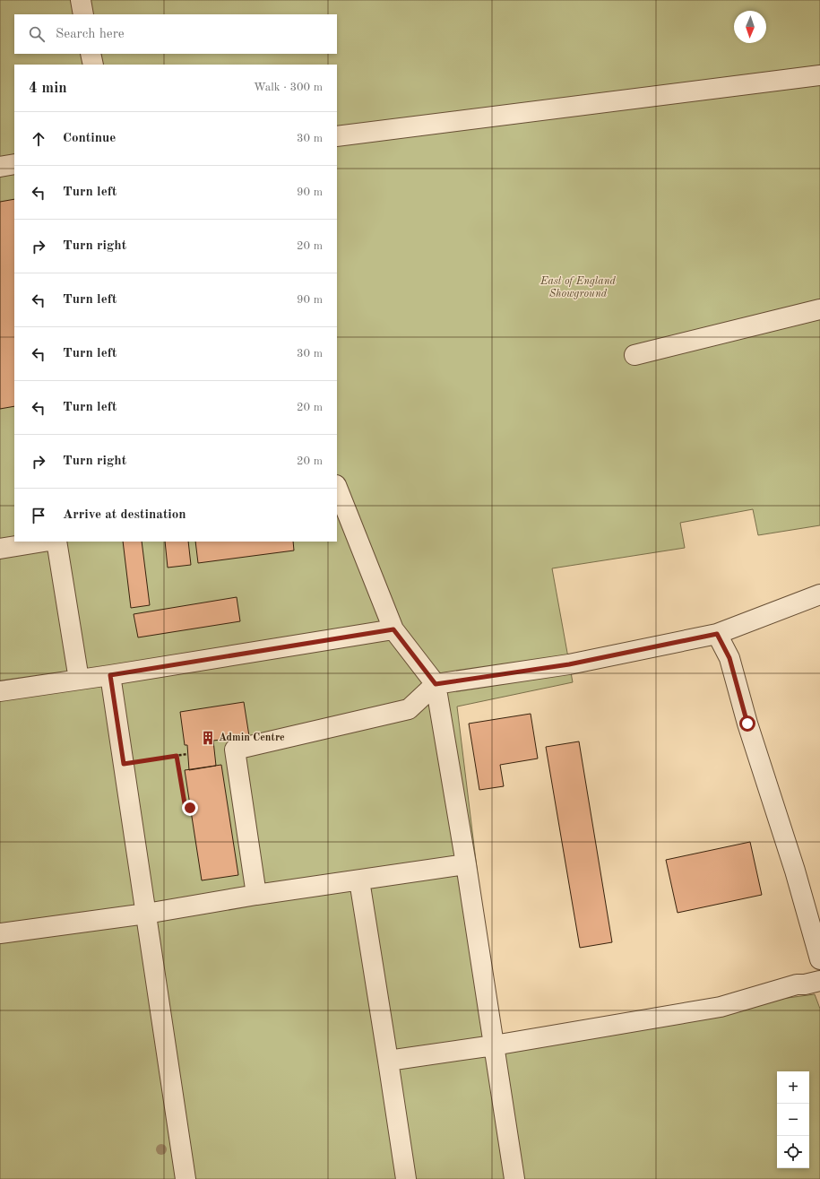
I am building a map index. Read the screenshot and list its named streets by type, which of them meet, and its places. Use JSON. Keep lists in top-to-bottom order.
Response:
{
  "parks": ["East of England Showground"],
  "places": {
    "building": ["Admin Centre"]
  },
  "north": "bottom",
  "page": {
    "search": "Search here",
    "heading": ["4 min", "Walk · 300 m"],
    "list": [
      ["Continue", "30 m"],
      ["Turn left", "90 m"],
      ["Turn right", "20 m"],
      ["Turn left", "90 m"],
      ["Turn left", "30 m"],
      ["Turn left", "20 m"],
      ["Turn right", "20 m"],
      "Arrive at destination"
    ],
    "map_buttons": ["+", "−"]
  }
}
